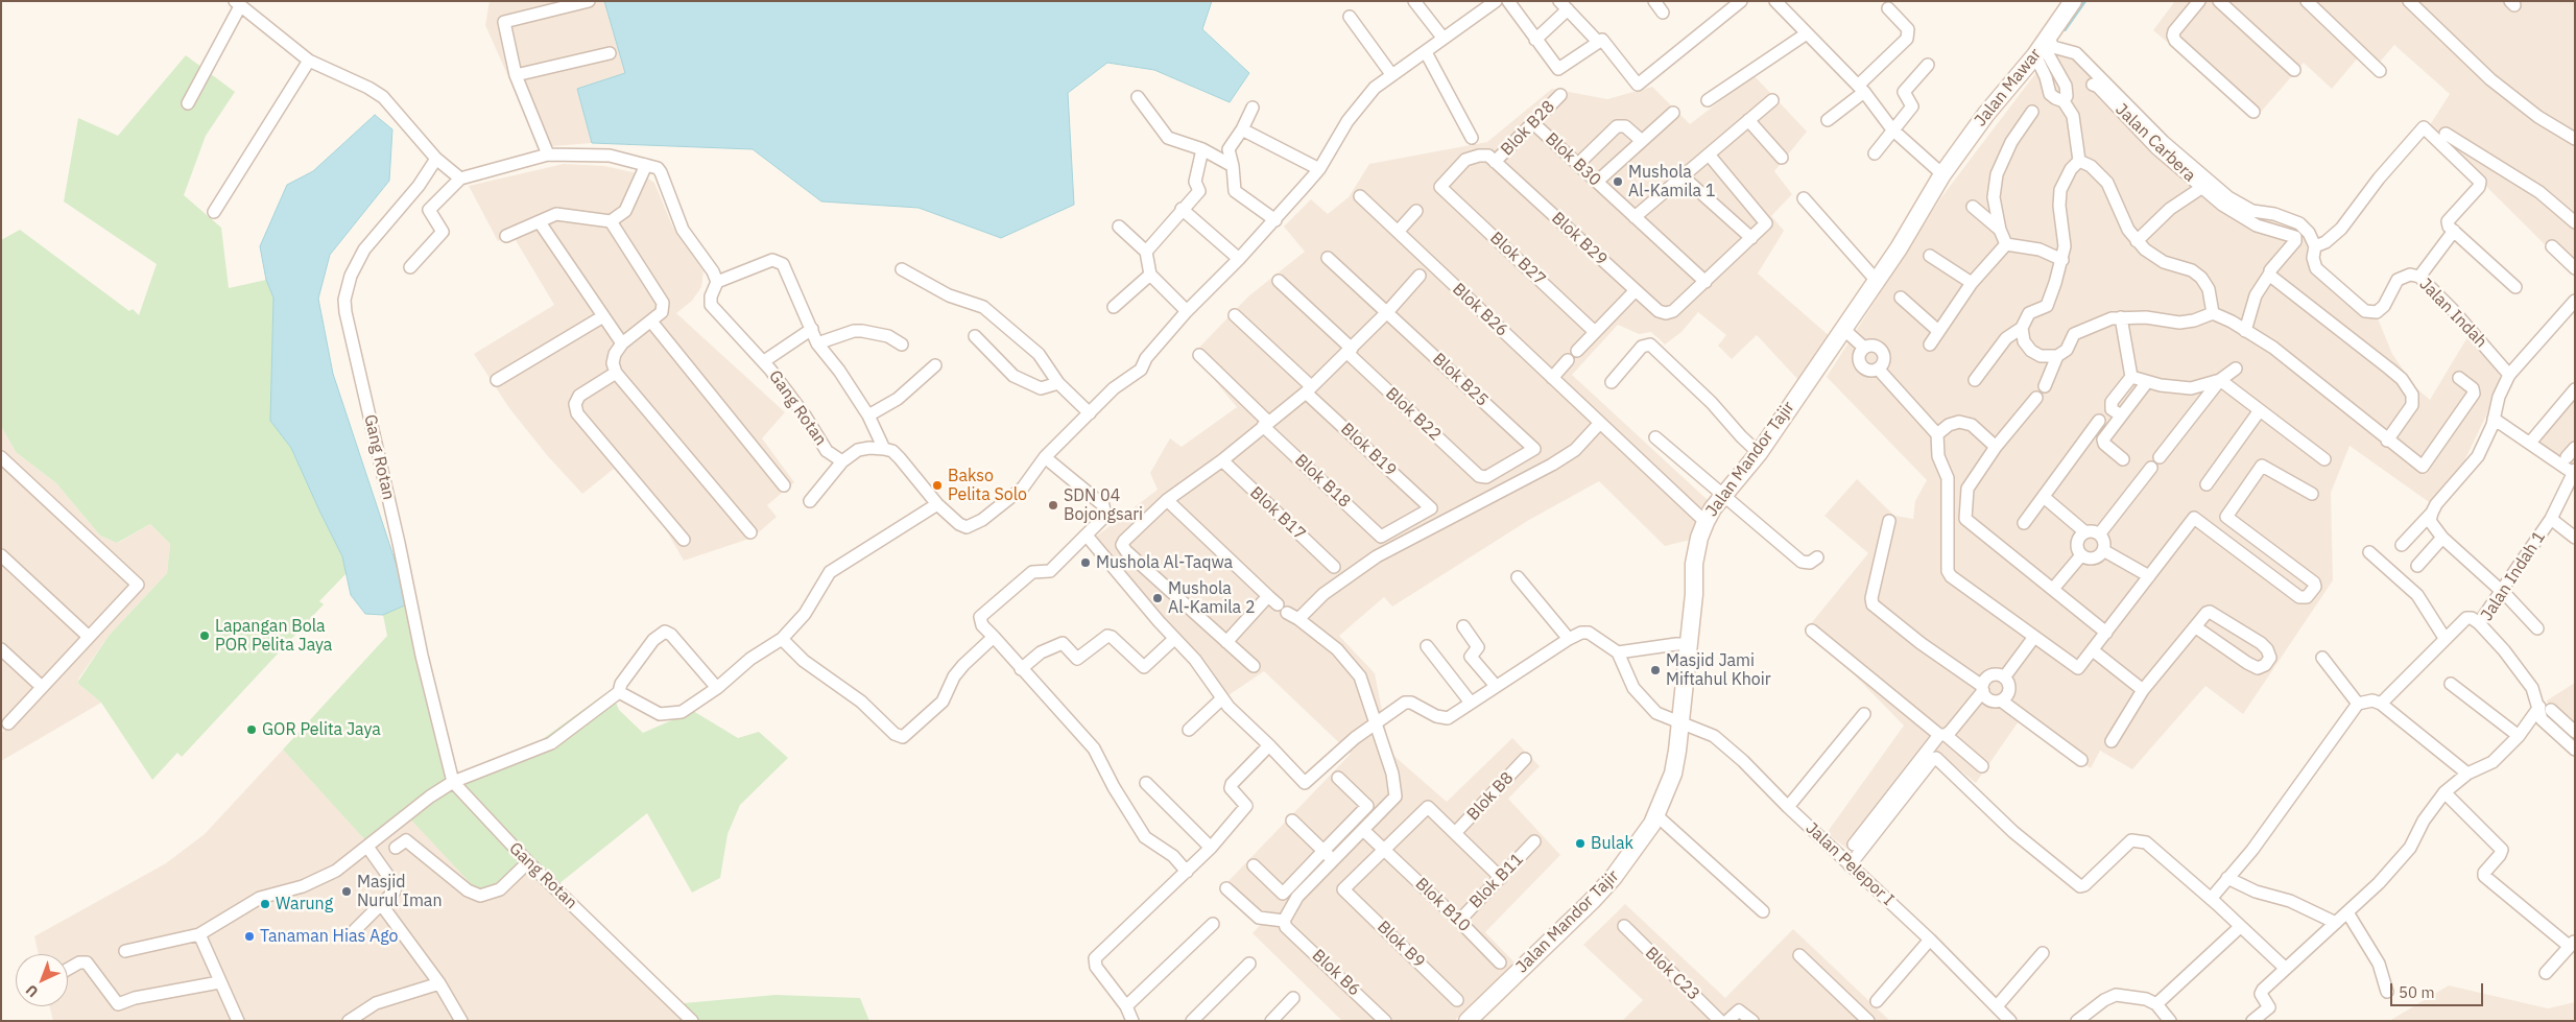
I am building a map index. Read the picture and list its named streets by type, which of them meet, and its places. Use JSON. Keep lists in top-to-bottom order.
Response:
{
  "streets": {
    "street": [
      "Jalan Mawar",
      "Blok B28",
      "Jalan Carbera",
      "Blok B30",
      "Blok B29",
      "Blok B27",
      "Blok B26",
      "Jalan Indah",
      "Blok B25",
      "Gang Rotan",
      "Blok B22",
      "Blok B19",
      "Jalan Mandor Tajir",
      "Blok B18",
      "Blok B17",
      "Jalan Indah 1",
      "Blok B8",
      "Jalan Pelepor I",
      "Blok B11",
      "Blok B10",
      "Blok B9",
      "Blok B6",
      "Blok C23"
    ]
  },
  "crossings": [
    ["Jalan Mawar", "Jalan Indah"],
    ["Jalan Mawar", "Jalan Mandor Tajir"],
    ["Blok B28", "Blok B30"],
    ["Blok B28", "Blok B29"],
    ["Blok B28", "Blok B27"],
    ["Blok B30", "Blok B29"],
    ["Blok B29", "Blok B27"],
    ["Blok B26", "Jalan Mandor Tajir"],
    ["Blok B25", "Blok B22"],
    ["Blok B19", "Blok B18"],
    ["Jalan Mandor Tajir", "Jalan Pelepor I"],
    ["Blok B8", "Blok B11"],
    ["Blok B8", "Blok B10"],
    ["Blok B8", "Blok B9"],
    ["Blok B11", "Blok B10"],
    ["Blok B10", "Blok B9"]
  ],
  "places": [
    "Mushola Al-Kamila 1",
    "Bakso Pelita Solo",
    "SDN 04 Bojongsari",
    "Mushola Al-Taqwa",
    "Mushola Al-Kamila 2",
    "Lapangan Bola POR Pelita Jaya",
    "Masjid Jami Miftahul Khoir",
    "GOR Pelita Jaya",
    "Bulak",
    "Masjid Nurul Iman",
    "Warung",
    "Tanaman Hias Ago"
  ],
  "scale_bar": "50 m",
  "north": "bottom left"
}
